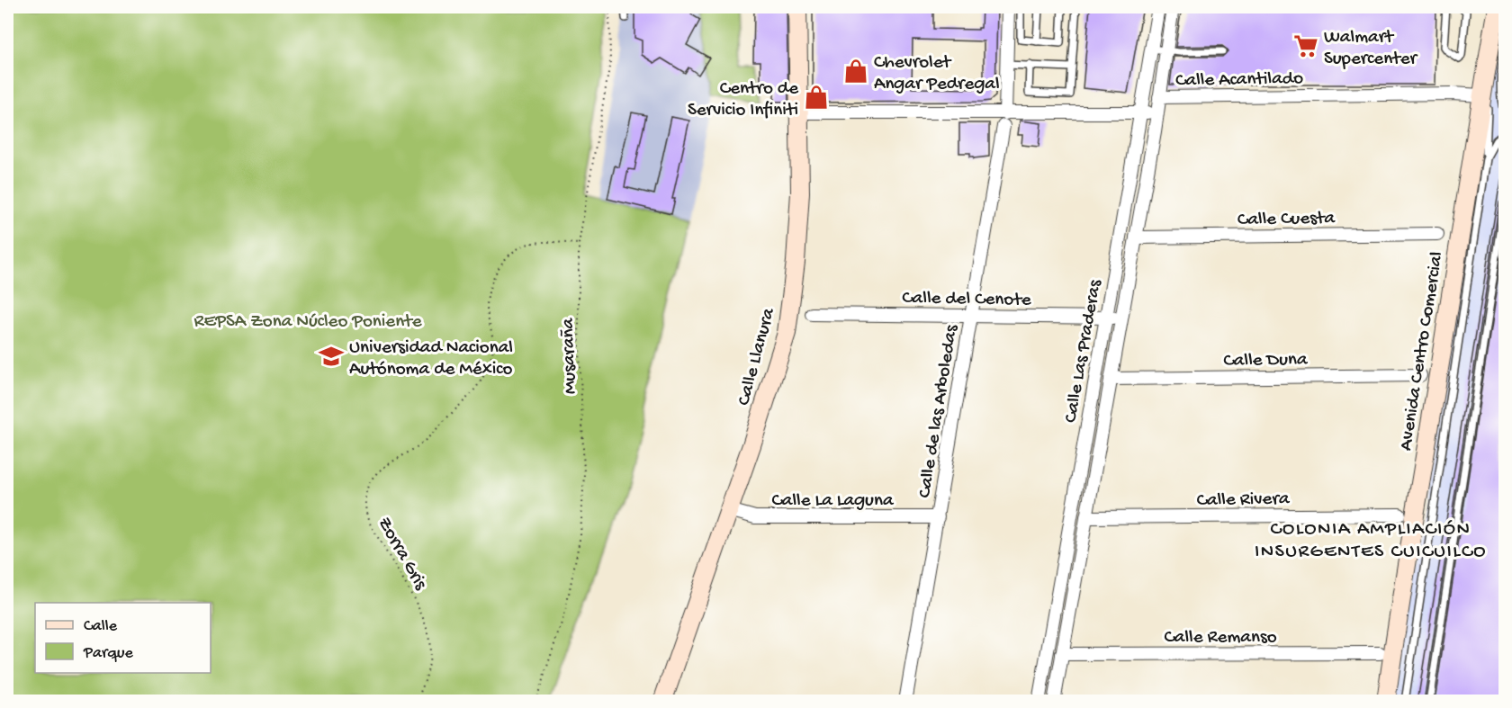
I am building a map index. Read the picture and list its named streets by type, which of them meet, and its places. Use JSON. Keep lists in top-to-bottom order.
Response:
{
  "streets": {
    "street": [
      "Calle Acantilado",
      "Calle Cuesta",
      "Calle del Cenote",
      "Calle Las Praderas",
      "Avenida Centro Comercial",
      "Calle Llanura",
      "Calle Duna",
      "Calle de las Arboledas",
      "Calle Rivera",
      "Calle La Laguna",
      "Calle Remanso"
    ],
    "path": ["Musaraña", "Zorra Gris"]
  },
  "crossings": [
    ["Calle Acantilado", "Calle Las Praderas"],
    ["Calle Acantilado", "Avenida Centro Comercial"],
    ["Calle Cuesta", "Calle Las Praderas"],
    ["Calle del Cenote", "Calle Las Praderas"],
    ["Calle del Cenote", "Calle de las Arboledas"],
    ["Calle Las Praderas", "Calle Duna"],
    ["Calle Las Praderas", "Calle Rivera"],
    ["Calle Las Praderas", "Calle Remanso"],
    ["Musaraña", "Zorra Gris"],
    ["Calle Llanura", "Calle La Laguna"],
    ["Calle de las Arboledas", "Calle La Laguna"]
  ],
  "districts": ["COLONIA AMPLIACIÓN INSURGENTES CUICUILCO"],
  "parks": ["REPSA Zona Núcleo Poniente"],
  "places": {
    "supermarket": ["Walmart Supercenter"],
    "shop": ["Chevrolet Angar Pedregal", "Centro de Servicio Infiniti"],
    "school or university": ["Universidad Nacional Autónoma de México"]
  },
  "legend": ["Calle", "Parque"]
}
